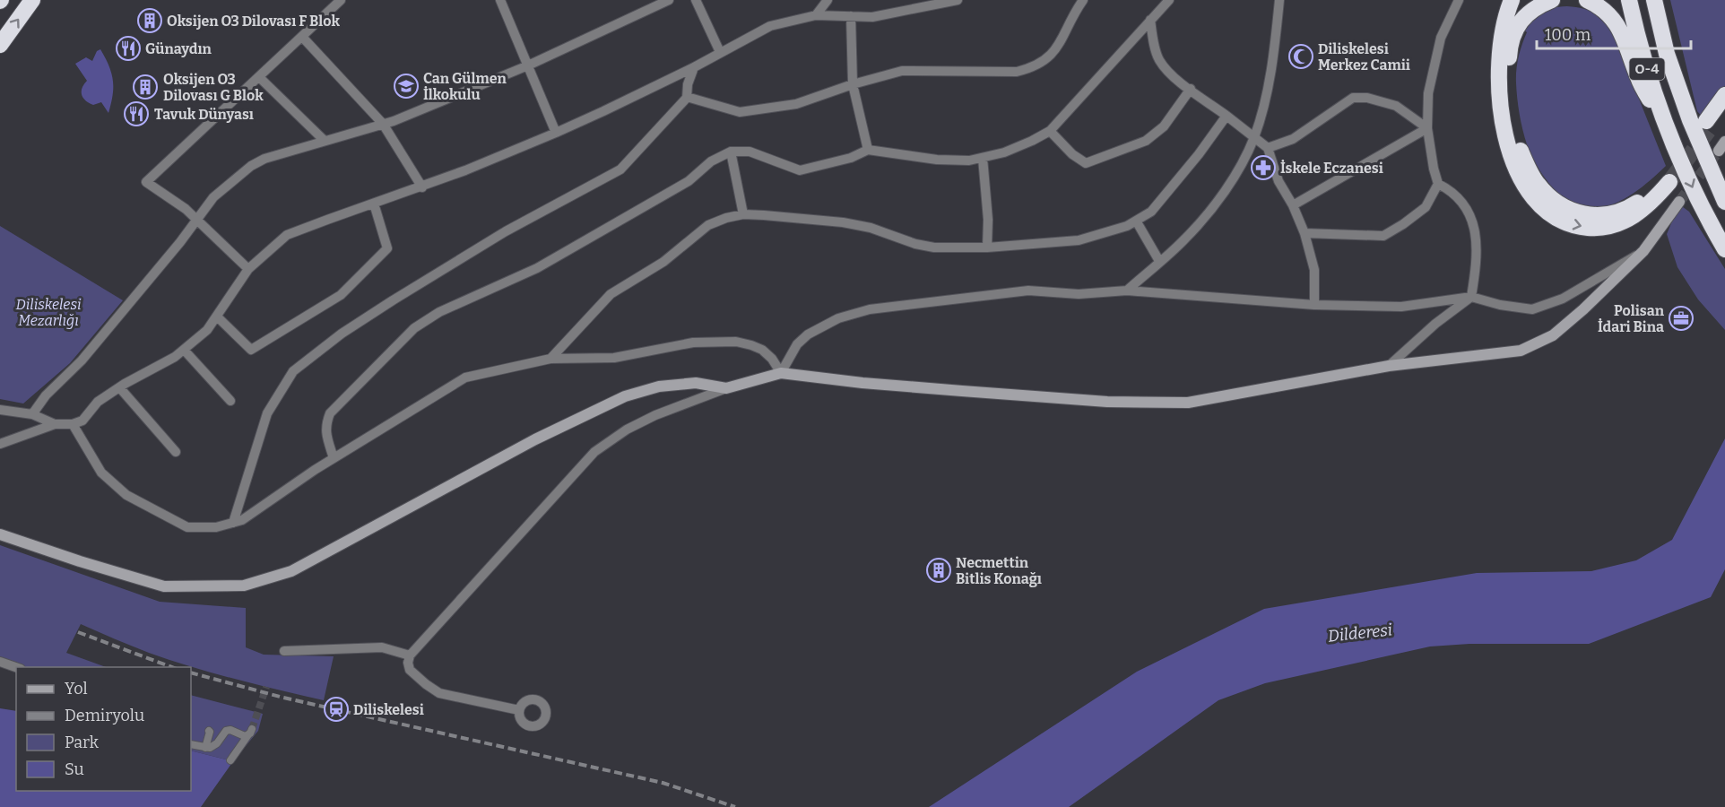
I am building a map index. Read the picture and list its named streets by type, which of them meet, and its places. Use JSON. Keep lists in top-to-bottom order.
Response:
{
  "streets": {
    "highway": ["O-4"]
  },
  "water": ["Dilderesi"],
  "parks": ["Diliskelesi Mezarlığı"],
  "places": {
    "building": ["Oksijen O3 Dilovası F Blok", "Oksijen O3 Dilovası G Blok", "Necmettin Bitlis Konağı"],
    "restaurant": ["Günaydın", "Tavuk Dünyası"],
    "mosque": ["Diliskelesi Merkez Camii"],
    "school or university": ["Can Gülmen İlkokulu"],
    "pharmacy": ["İskele Eczanesi"],
    "office": ["Polisan İdari Bina"],
    "station": ["Diliskelesi"]
  },
  "legend": [
    "Yol",
    "Demiryolu",
    "Park",
    "Su"
  ],
  "scale_bar": "100 m"
}
